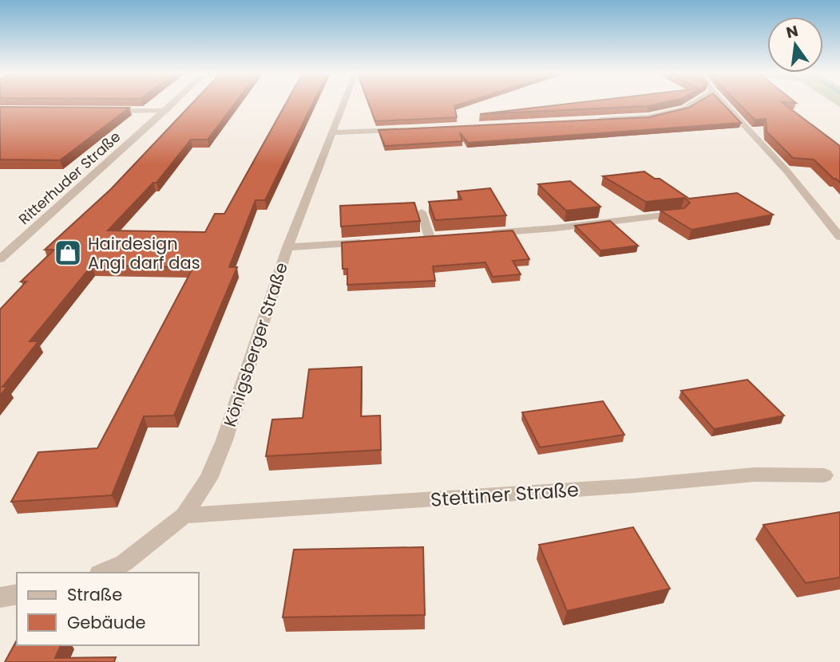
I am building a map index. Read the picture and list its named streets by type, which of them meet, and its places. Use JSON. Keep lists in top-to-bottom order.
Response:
{
  "streets": {
    "street": ["Ritterhuder Straße", "Königsberger Straße", "Stettiner Straße"]
  },
  "crossings": [
    ["Königsberger Straße", "Stettiner Straße"]
  ],
  "places": {
    "shop": ["Hairdesign Angi darf das"]
  },
  "legend": ["Straße", "Gebäude"],
  "north": "top"
}
